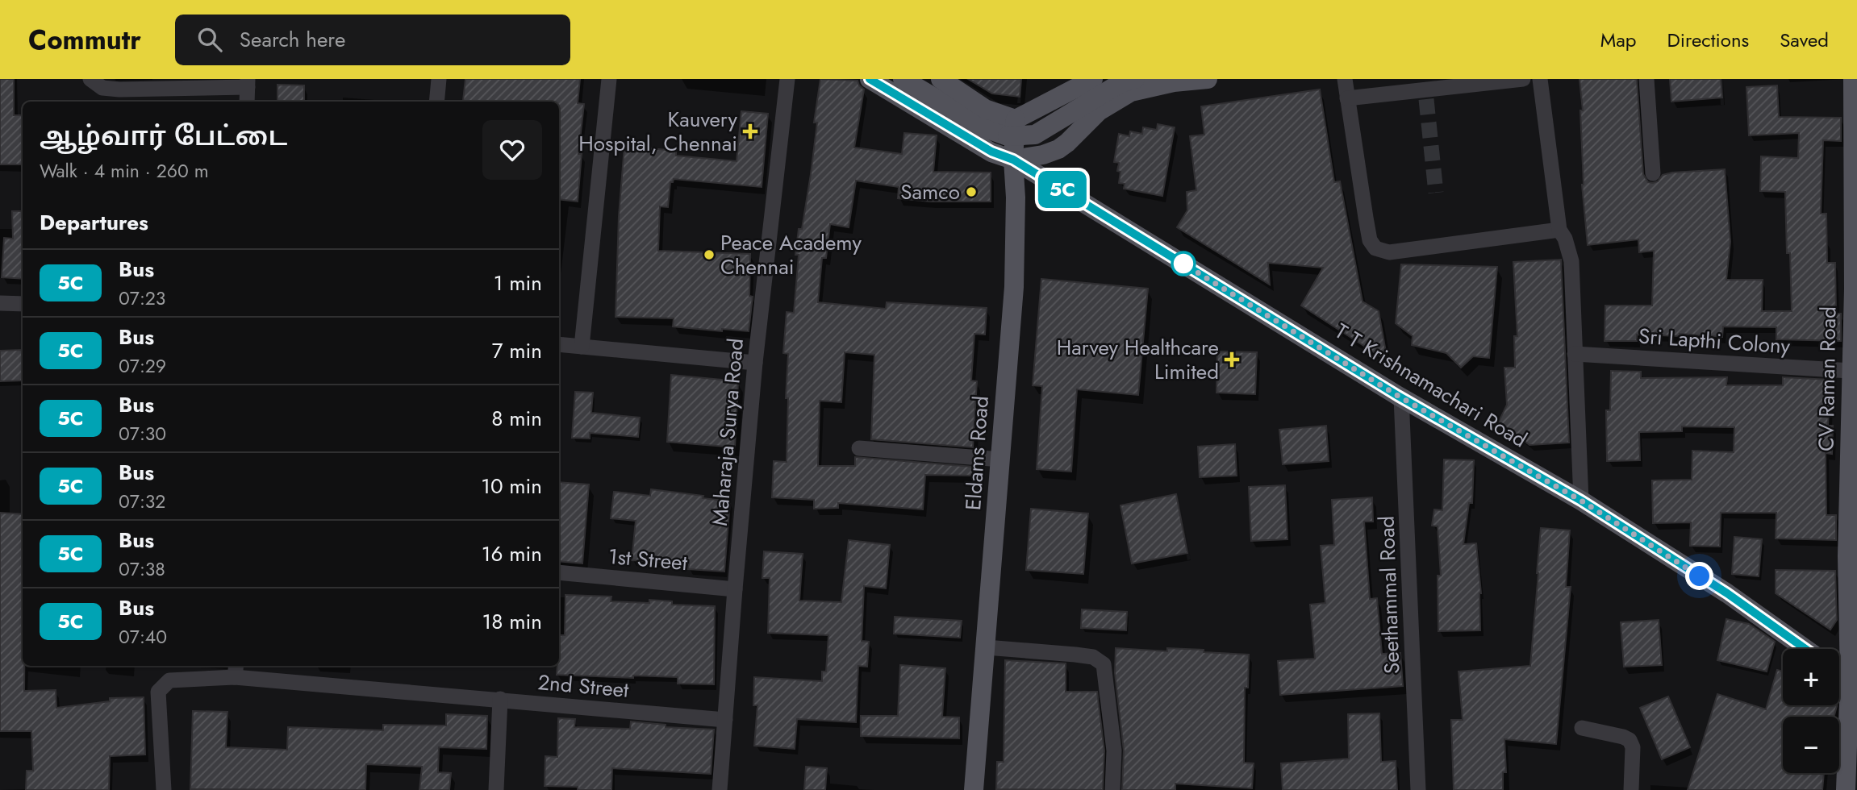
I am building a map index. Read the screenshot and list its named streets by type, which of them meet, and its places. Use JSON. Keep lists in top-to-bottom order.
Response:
{
  "streets": {
    "main road": ["CV Raman Road", "T T Krishnamachari Road", "Eldams Road"],
    "street": [
      "Sri Lapthi Colony",
      "Maharaja Surya Road",
      "1st Street",
      "Seethammal Road",
      "2nd Street"
    ]
  },
  "crossings": [
    ["Sri Lapthi Colony", "CV Raman Road"],
    ["T T Krishnamachari Road", "Eldams Road"],
    ["T T Krishnamachari Road", "Seethammal Road"],
    ["Maharaja Surya Road", "1st Street"],
    ["Maharaja Surya Road", "2nd Street"]
  ],
  "places": {
    "health": ["Kauvery Hospital, Chennai", "Harvey Healthcare Limited"],
    "other": ["Samco", "Peace Academy Chennai"]
  },
  "lines": ["bus line 5C"],
  "page": {
    "header": "Commutr",
    "search": "Search here",
    "nav": ["Map", "Directions", "Saved"],
    "on_map": "5C",
    "heading": [
      ["ஆழ்வார் பேட்டை", "Walk · 4 min · 260 m"],
      "Departures"
    ],
    "list": [
      {
        "mark": "5C",
        "name": "Bus",
        "note": "07:23",
        "value": "1 min"
      },
      {
        "mark": "5C",
        "name": "Bus",
        "note": "07:29",
        "value": "7 min"
      },
      {
        "mark": "5C",
        "name": "Bus",
        "note": "07:30",
        "value": "8 min"
      },
      {
        "mark": "5C",
        "name": "Bus",
        "note": "07:32",
        "value": "10 min"
      },
      {
        "mark": "5C",
        "name": "Bus",
        "note": "07:38",
        "value": "16 min"
      },
      {
        "mark": "5C",
        "name": "Bus",
        "note": "07:40",
        "value": "18 min"
      }
    ],
    "map_buttons": ["+", "−"]
  }
}
